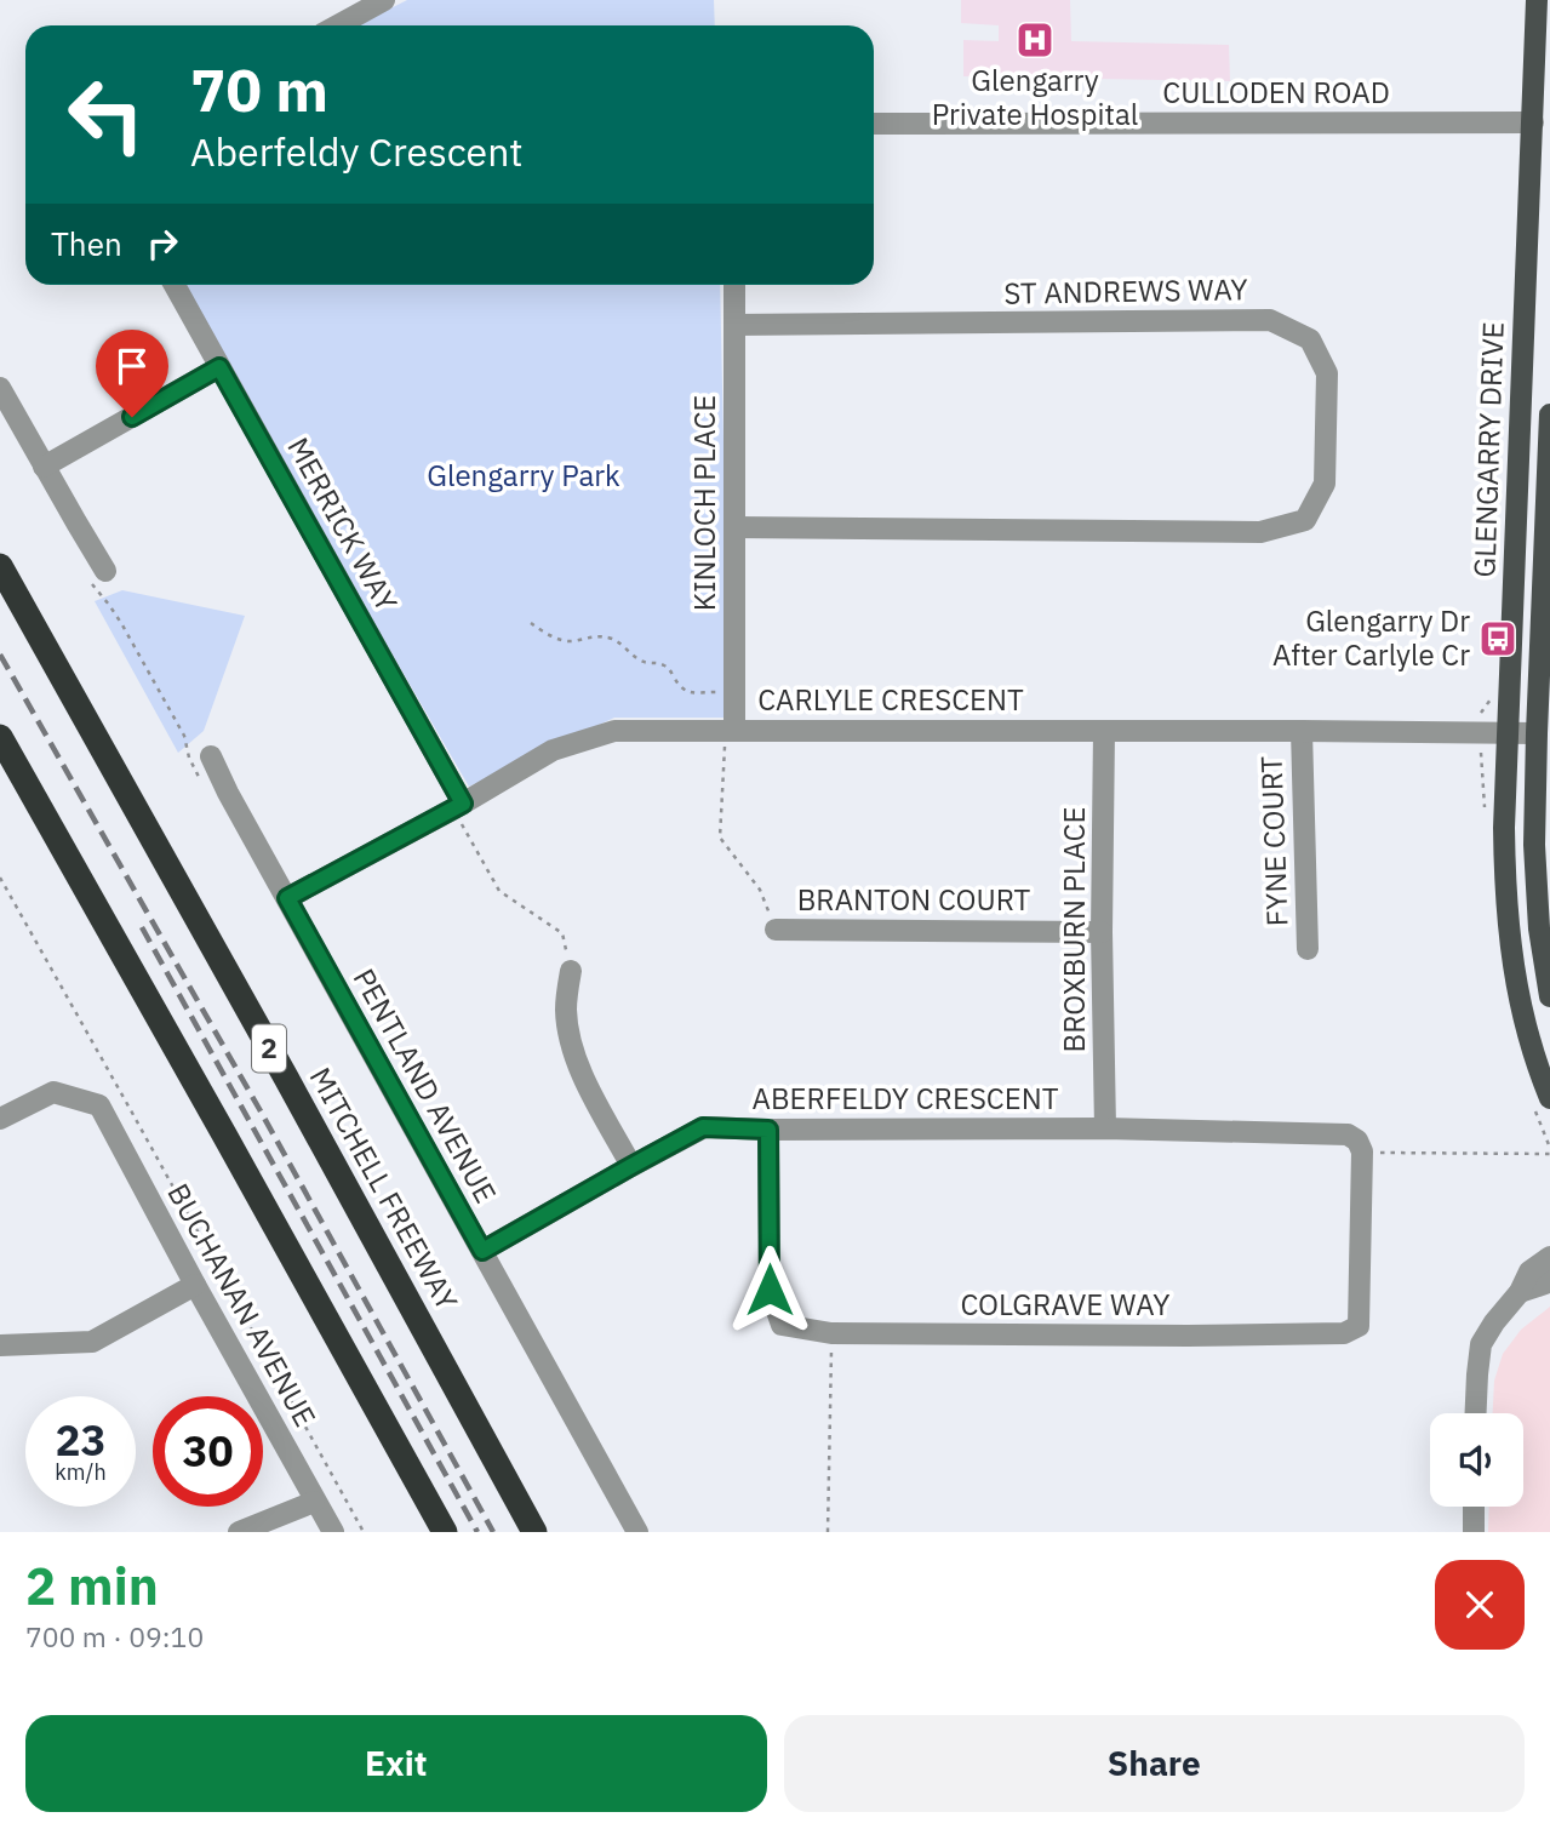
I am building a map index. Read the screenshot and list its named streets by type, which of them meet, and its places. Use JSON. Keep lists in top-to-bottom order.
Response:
{
  "streets": {
    "highway": ["2", "MITCHELL FREEWAY"],
    "main road": ["GLENGARRY DRIVE"],
    "street": [
      "CULLODEN ROAD",
      "ST ANDREWS WAY",
      "KINLOCH PLACE",
      "MERRICK WAY",
      "CARLYLE CRESCENT",
      "FYNE COURT",
      "BRANTON COURT",
      "BROXBURN PLACE",
      "PENTLAND AVENUE",
      "ABERFELDY CRESCENT",
      "BUCHANAN AVENUE",
      "COLGRAVE WAY"
    ]
  },
  "crossings": [
    ["CULLODEN ROAD", "GLENGARRY DRIVE"],
    ["ST ANDREWS WAY", "KINLOCH PLACE"],
    ["GLENGARRY DRIVE", "CARLYLE CRESCENT"],
    ["KINLOCH PLACE", "CARLYLE CRESCENT"],
    ["MERRICK WAY", "CARLYLE CRESCENT"],
    ["CARLYLE CRESCENT", "FYNE COURT"],
    ["CARLYLE CRESCENT", "BROXBURN PLACE"],
    ["CARLYLE CRESCENT", "PENTLAND AVENUE"],
    ["BRANTON COURT", "BROXBURN PLACE"],
    ["BROXBURN PLACE", "ABERFELDY CRESCENT"],
    ["PENTLAND AVENUE", "ABERFELDY CRESCENT"],
    ["ABERFELDY CRESCENT", "COLGRAVE WAY"]
  ],
  "parks": ["Glengarry Park"],
  "places": {
    "hospital": ["Glengarry Private Hospital"],
    "bus stop": ["Glengarry Dr After Carlyle Cr"]
  },
  "page": {
    "turn": ["70 m", "Aberfeldy Crescent"],
    "then": "Then",
    "speed": "23 km/h",
    "limit": "30",
    "heading": ["2 min", "700 m · 09:10"],
    "buttons": ["Exit", "Share"]
  }
}
